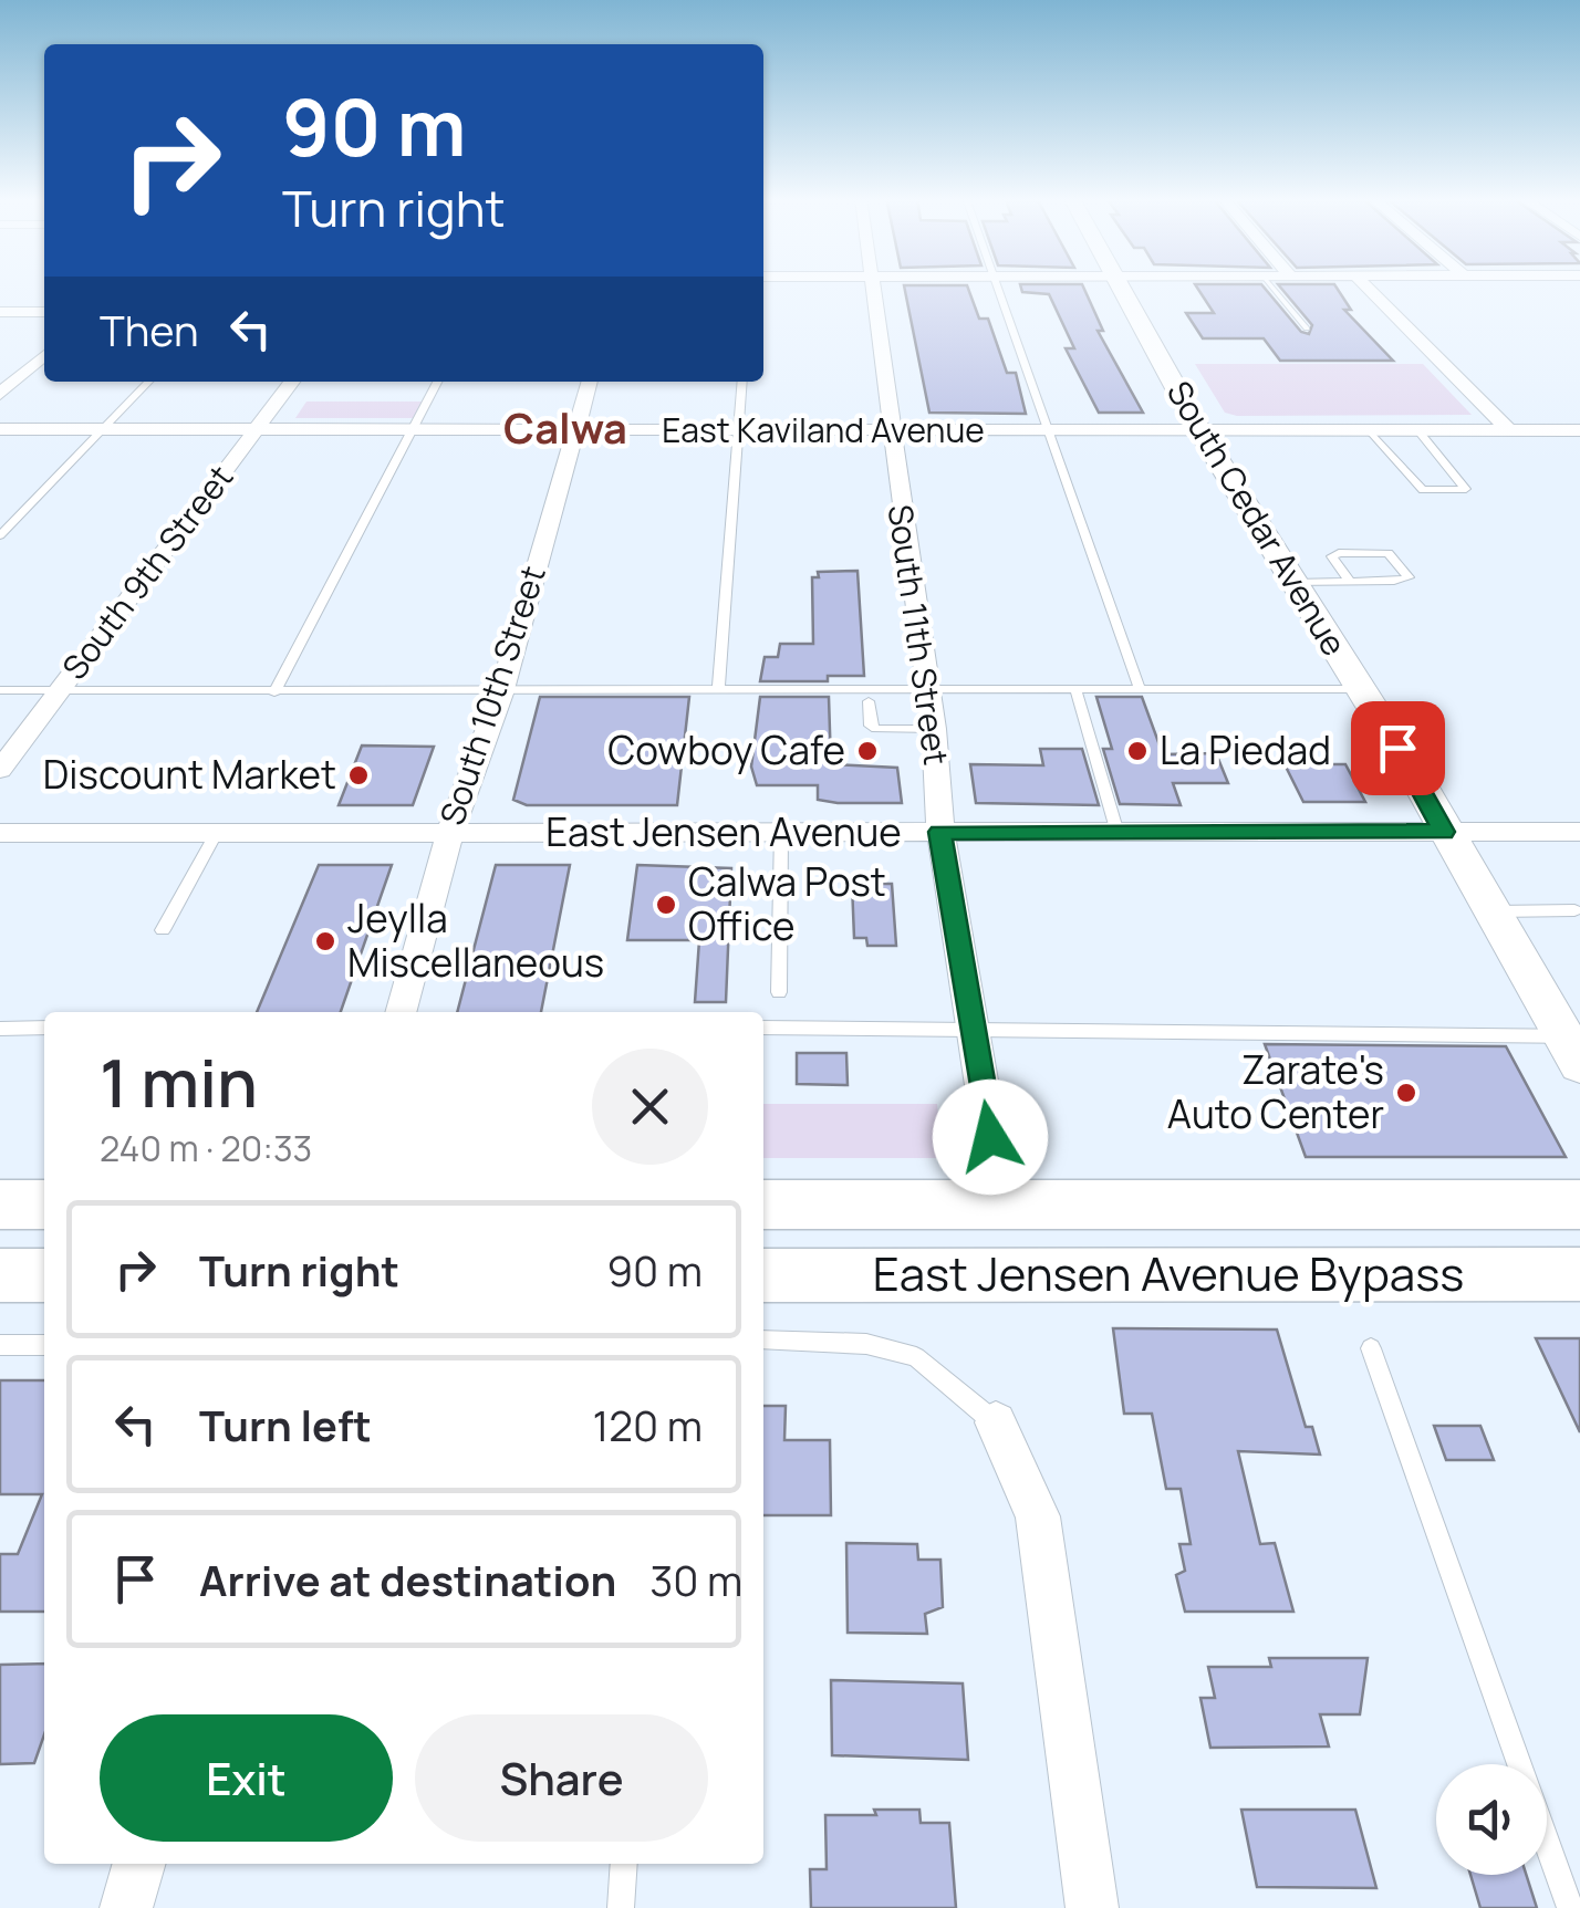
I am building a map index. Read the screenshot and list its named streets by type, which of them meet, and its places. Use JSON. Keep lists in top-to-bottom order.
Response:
{
  "streets": {
    "main road": ["South Cedar Avenue", "East Jensen Avenue Bypass"],
    "street": [
      "East Kaviland Avenue",
      "South 9th Street",
      "South 11th Street",
      "South 10th Street",
      "East Jensen Avenue"
    ]
  },
  "crossings": [
    ["East Kaviland Avenue", "South Cedar Avenue"],
    ["East Kaviland Avenue", "South 9th Street"],
    ["East Kaviland Avenue", "South 11th Street"],
    ["East Kaviland Avenue", "South 10th Street"],
    ["South Cedar Avenue", "East Jensen Avenue"],
    ["South 11th Street", "East Jensen Avenue"],
    ["South 10th Street", "East Jensen Avenue"]
  ],
  "districts": ["Calwa"],
  "places": [
    "Cowboy Cafe",
    "La Piedad",
    "Discount Market",
    "Calwa Post Office",
    "Jeylla Miscellaneous",
    "Zarate's Auto Center"
  ],
  "page": {
    "turn": ["90 m", "Turn right"],
    "then": "Then",
    "heading": ["1 min", "240 m · 20:33"],
    "list": [
      {
        "name": "Turn right",
        "value": "90 m"
      },
      {
        "name": "Turn left",
        "value": "120 m"
      },
      {
        "name": "Arrive at destination",
        "value": "30 m"
      }
    ],
    "buttons": ["Exit", "Share"]
  }
}
